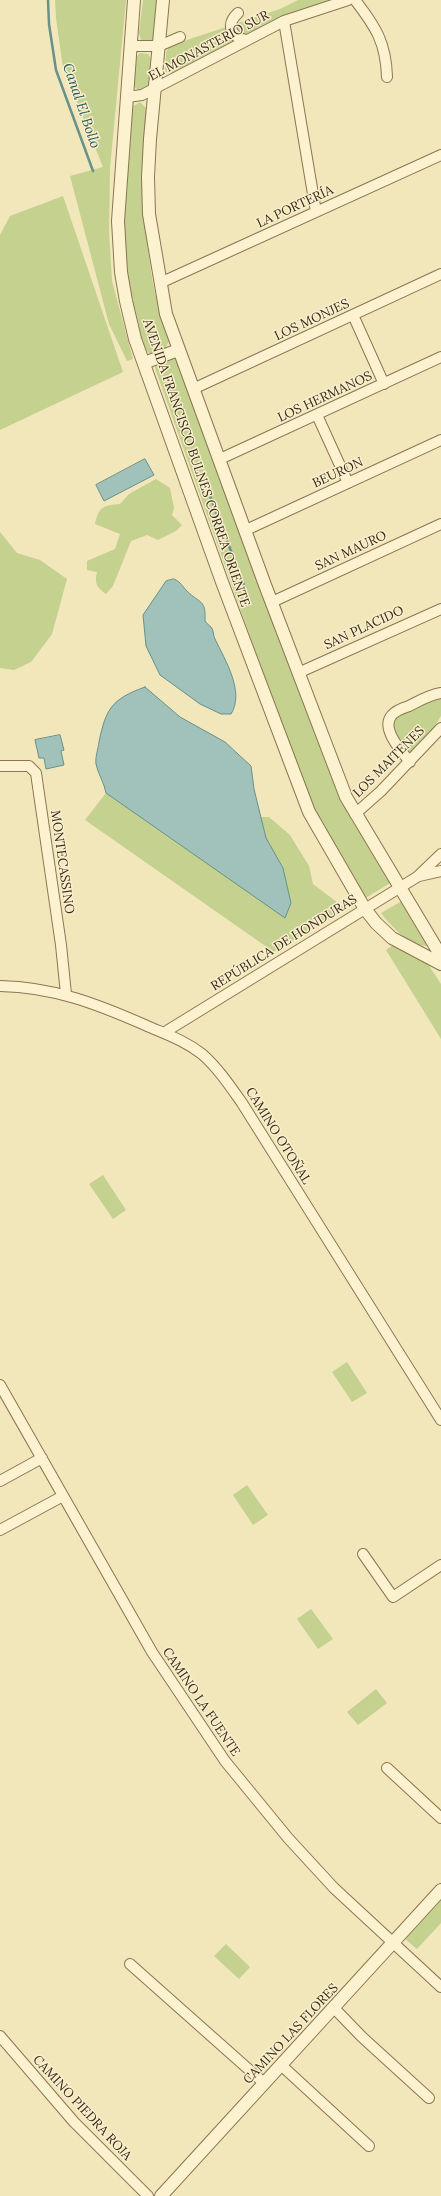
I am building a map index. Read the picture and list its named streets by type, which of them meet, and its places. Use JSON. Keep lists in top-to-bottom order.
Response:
{
  "streets": {
    "street": [
      "EL MONASTERIO SUR",
      "LA PORTERÍA",
      "LOS MONJES",
      "LOS HERMANOS",
      "AVENIDA FRANCISCO BULNES CORREA ORIENTE",
      "BEURON",
      "SAN MAURO",
      "SAN PLACIDO",
      "LOS MAITENES",
      "MONTECASSINO",
      "REPÚBLICA DE HONDURAS",
      "CAMINO OTOÑAL",
      "CAMINO LA FUENTE",
      "CAMINO LAS FLORES",
      "CAMINO PIEDRA ROJA"
    ]
  },
  "crossings": [
    ["EL MONASTERIO SUR", "AVENIDA FRANCISCO BULNES CORREA ORIENTE"],
    ["LA PORTERÍA", "AVENIDA FRANCISCO BULNES CORREA ORIENTE"],
    ["LOS MONJES", "AVENIDA FRANCISCO BULNES CORREA ORIENTE"],
    ["LOS HERMANOS", "AVENIDA FRANCISCO BULNES CORREA ORIENTE"],
    ["AVENIDA FRANCISCO BULNES CORREA ORIENTE", "BEURON"],
    ["AVENIDA FRANCISCO BULNES CORREA ORIENTE", "SAN MAURO"],
    ["AVENIDA FRANCISCO BULNES CORREA ORIENTE", "SAN PLACIDO"],
    ["AVENIDA FRANCISCO BULNES CORREA ORIENTE", "LOS MAITENES"],
    ["AVENIDA FRANCISCO BULNES CORREA ORIENTE", "REPÚBLICA DE HONDURAS"],
    ["MONTECASSINO", "CAMINO OTOÑAL"],
    ["REPÚBLICA DE HONDURAS", "CAMINO OTOÑAL"],
    ["CAMINO LA FUENTE", "CAMINO LAS FLORES"]
  ],
  "water": ["Canal El Bollo"]
}
